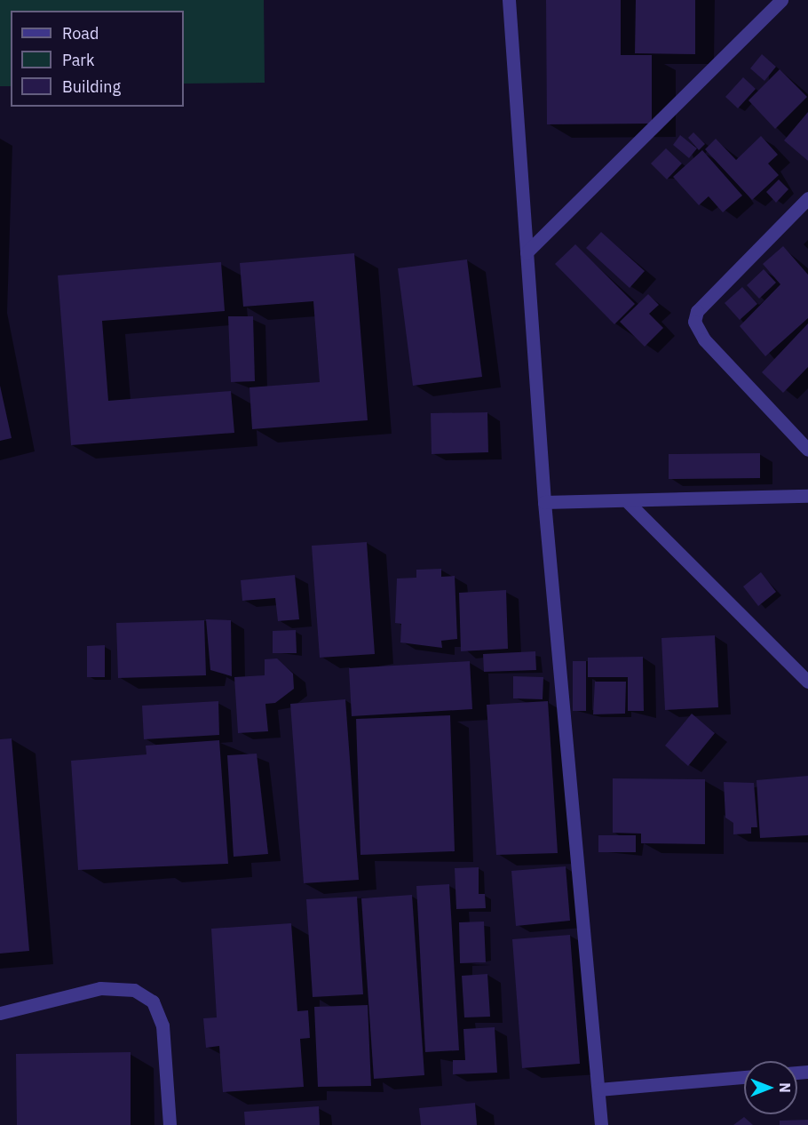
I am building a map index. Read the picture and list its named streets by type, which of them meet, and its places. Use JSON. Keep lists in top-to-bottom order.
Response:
{
  "legend": ["Road", "Park", "Building"],
  "north": "right"
}
